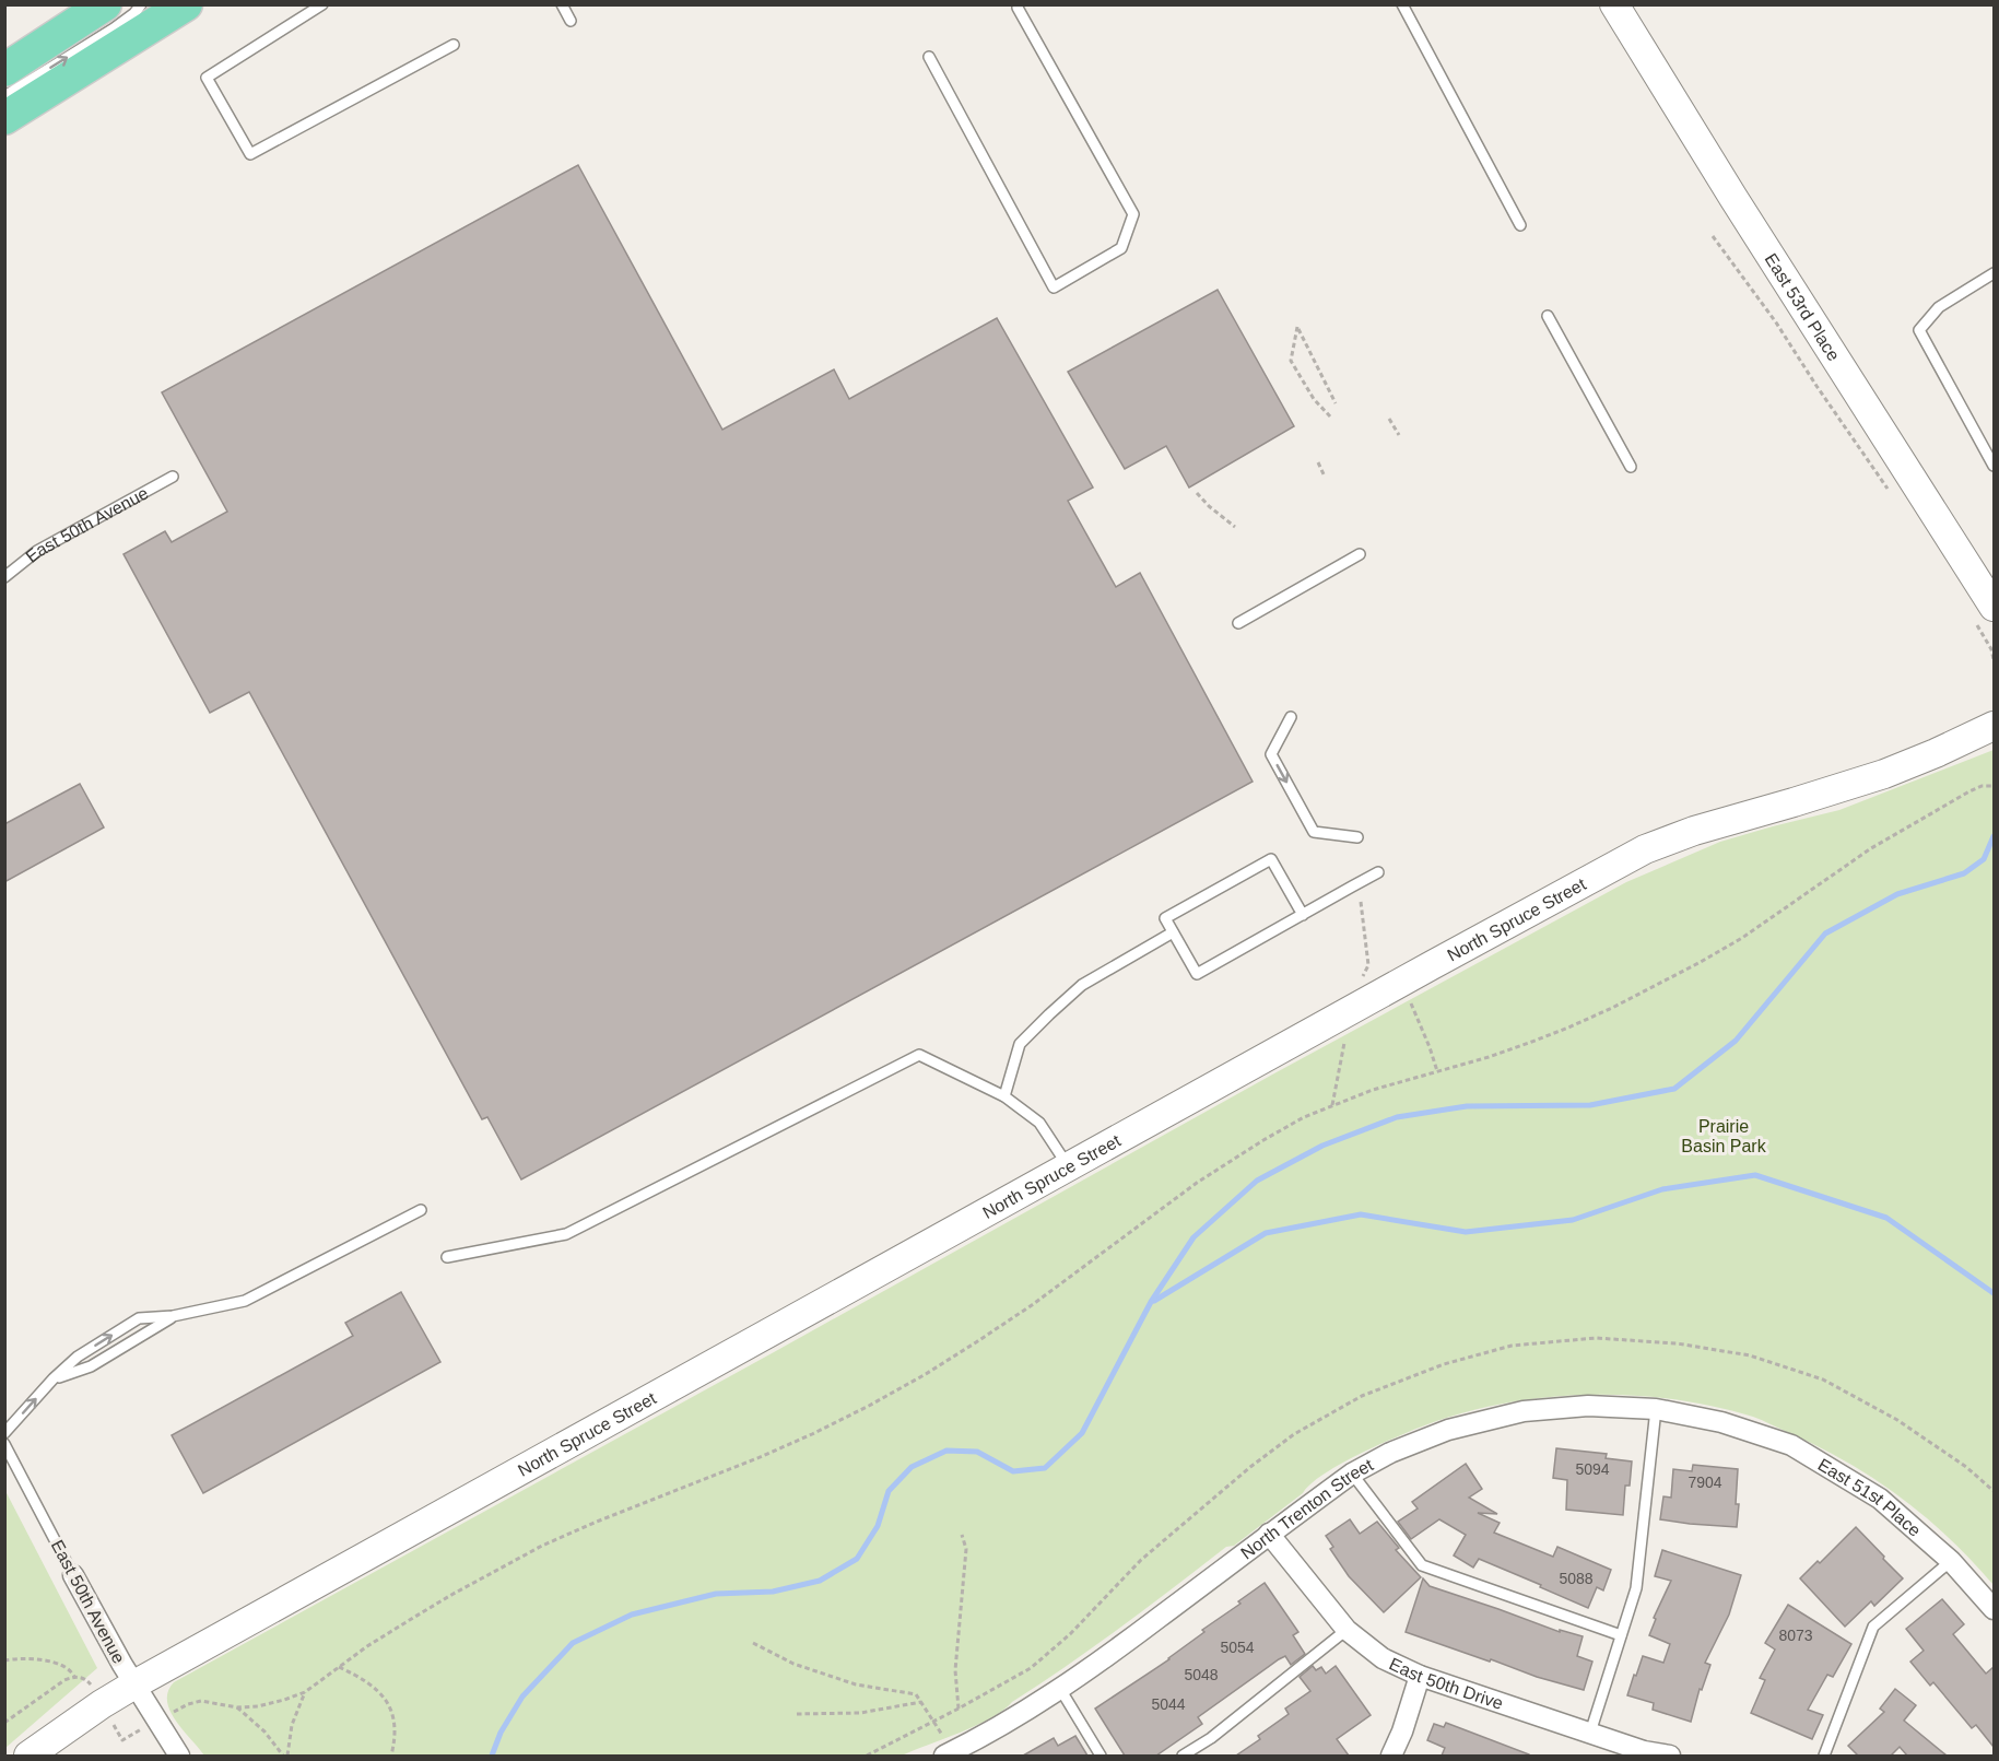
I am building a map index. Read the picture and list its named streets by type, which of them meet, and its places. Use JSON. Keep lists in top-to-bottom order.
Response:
{
  "streets": {
    "street": [
      "East 53rd Place",
      "East 50th Avenue",
      "North Spruce Street",
      "East 51st Place",
      "North Trenton Street",
      "East 50th Drive"
    ]
  },
  "crossings": [
    ["East 50th Avenue", "North Spruce Street"],
    ["East 51st Place", "North Trenton Street"],
    ["North Trenton Street", "East 50th Drive"]
  ],
  "parks": ["Prairie Basin Park"],
  "house_numbers": [
    "5094",
    "7904",
    "5088",
    "8073",
    "5054",
    "5048",
    "5044"
  ]
}
